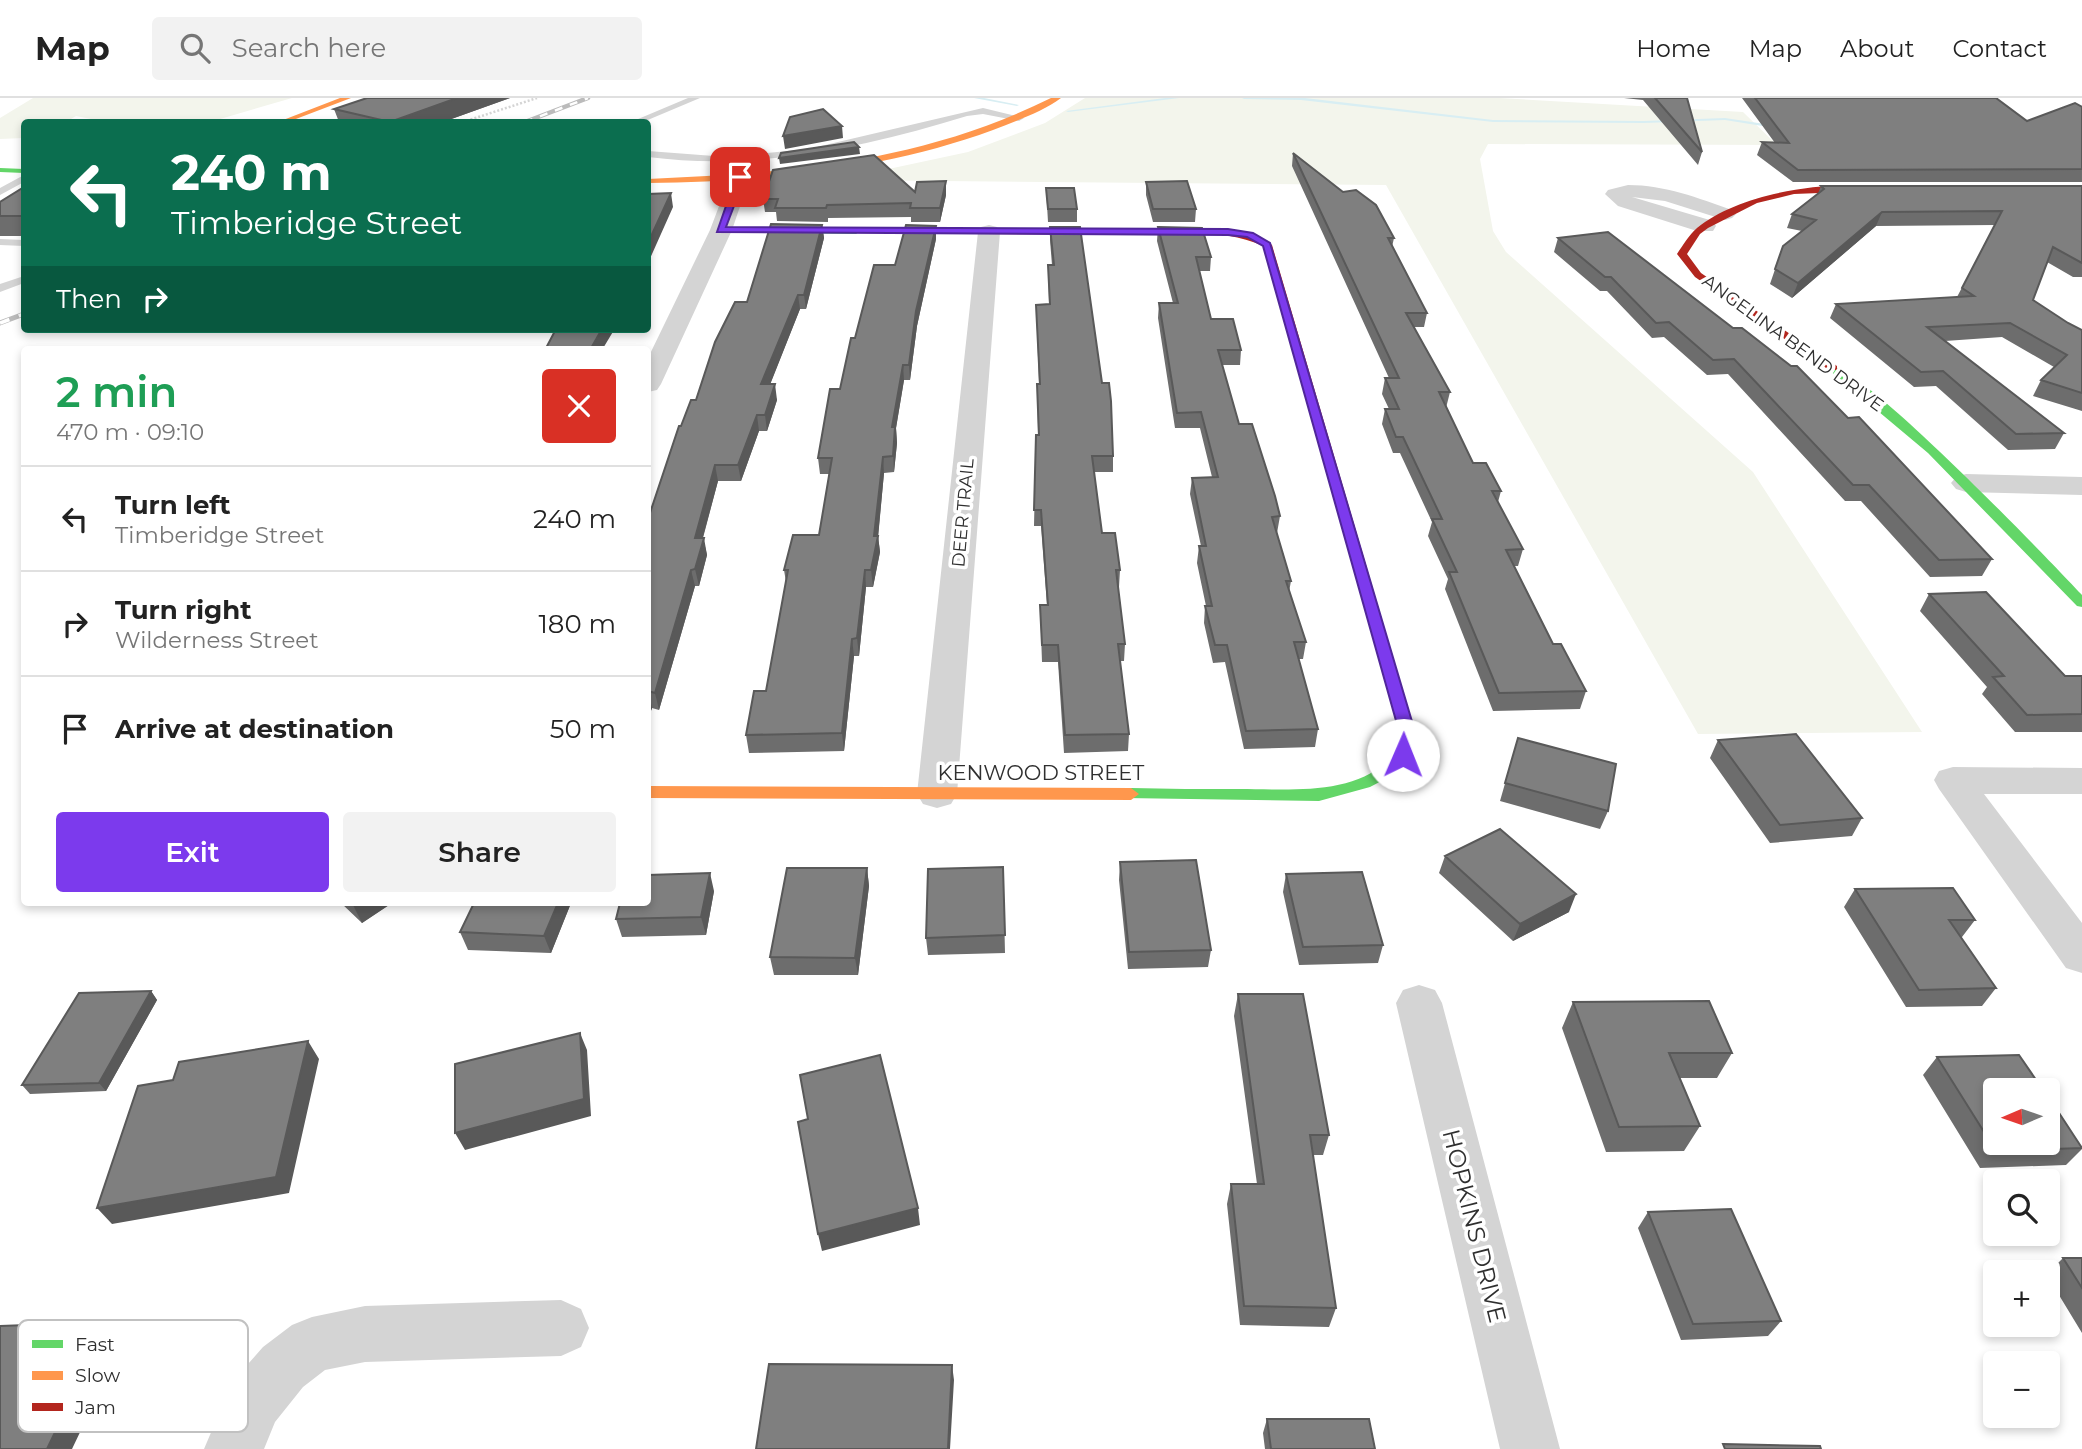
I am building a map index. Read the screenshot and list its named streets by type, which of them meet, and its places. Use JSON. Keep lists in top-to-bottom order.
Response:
{
  "streets": {
    "street": [
      "ANGELINA BEND DRIVE",
      "DEER TRAIL",
      "KENWOOD STREET",
      "HOPKINS DRIVE"
    ]
  },
  "crossings": [
    ["DEER TRAIL", "KENWOOD STREET"]
  ],
  "legend": ["Fast", "Slow", "Jam"],
  "north": "left",
  "page": {
    "header": "Map",
    "search": "Search here",
    "nav": [
      "Home",
      "Map",
      "About",
      "Contact"
    ],
    "turn": ["240 m", "Timberidge Street"],
    "then": "Then",
    "heading": ["2 min", "470 m · 09:10"],
    "list": [
      {
        "name": "Turn left",
        "note": "Timberidge Street",
        "value": "240 m"
      },
      {
        "name": "Turn right",
        "note": "Wilderness Street",
        "value": "180 m"
      },
      {
        "name": "Arrive at destination",
        "value": "50 m"
      }
    ],
    "buttons": ["Exit", "Share"],
    "map_buttons": ["+", "−"]
  }
}
